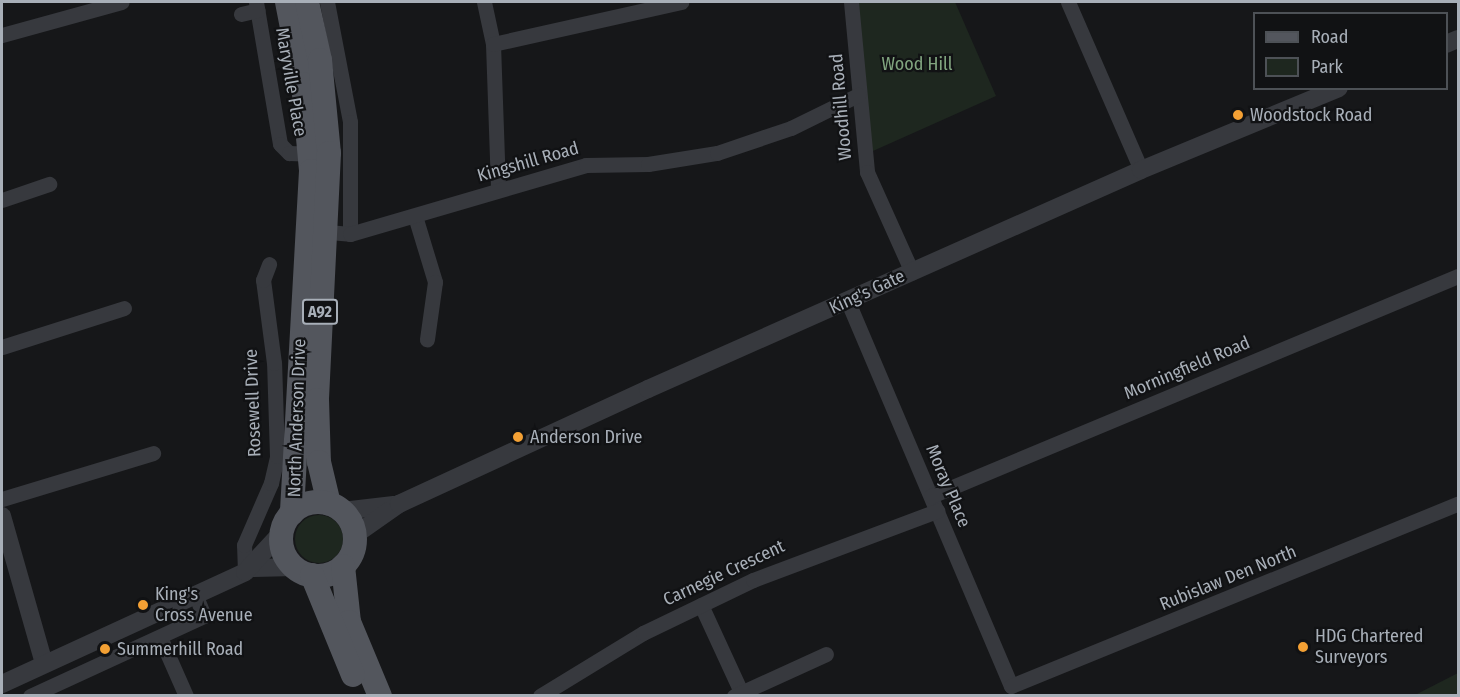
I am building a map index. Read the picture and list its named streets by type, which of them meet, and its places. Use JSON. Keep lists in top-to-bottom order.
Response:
{
  "streets": {
    "main road": ["A92", "North Anderson Drive"],
    "street": [
      "Maryville Place",
      "Woodhill Road",
      "Kingshill Road",
      "King's Gate",
      "Morningfield Road",
      "Rosewell Drive",
      "Moray Place",
      "Carnegie Crescent",
      "Rubislaw Den North"
    ]
  },
  "crossings": [
    ["Maryville Place", "North Anderson Drive"],
    ["Woodhill Road", "Kingshill Road"],
    ["Woodhill Road", "King's Gate"],
    ["Kingshill Road", "North Anderson Drive"],
    ["King's Gate", "A92"],
    ["King's Gate", "North Anderson Drive"],
    ["King's Gate", "Moray Place"],
    ["A92", "North Anderson Drive"],
    ["Morningfield Road", "Moray Place"],
    ["Morningfield Road", "Carnegie Crescent"],
    ["Moray Place", "Carnegie Crescent"],
    ["Moray Place", "Rubislaw Den North"]
  ],
  "parks": ["Wood Hill"],
  "places": [
    "Woodstock Road",
    "Anderson Drive",
    "King's Cross Avenue",
    "HDG Chartered Surveyors",
    "Summerhill Road"
  ],
  "legend": ["Road", "Park"]
}
